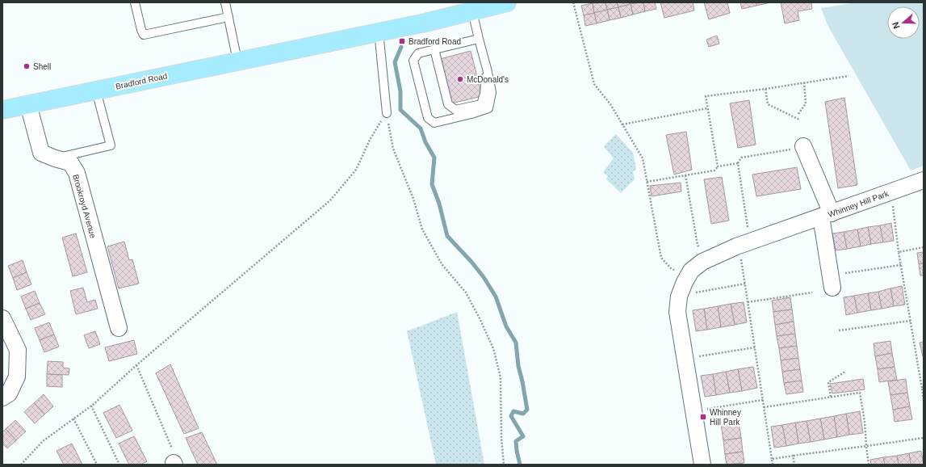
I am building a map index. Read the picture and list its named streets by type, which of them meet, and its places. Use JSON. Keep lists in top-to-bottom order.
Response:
{
  "streets": {
    "main road": ["Bradford Road"],
    "street": ["Whinney Hill Park", "Brookroyd Avenue"]
  },
  "crossings": [
    ["Bradford Road", "Brookroyd Avenue"]
  ],
  "places": {
    "transit": ["Bradford Road", "Whinney Hill Park"],
    "other": ["Shell", "McDonald's"]
  },
  "north": "left"
}
